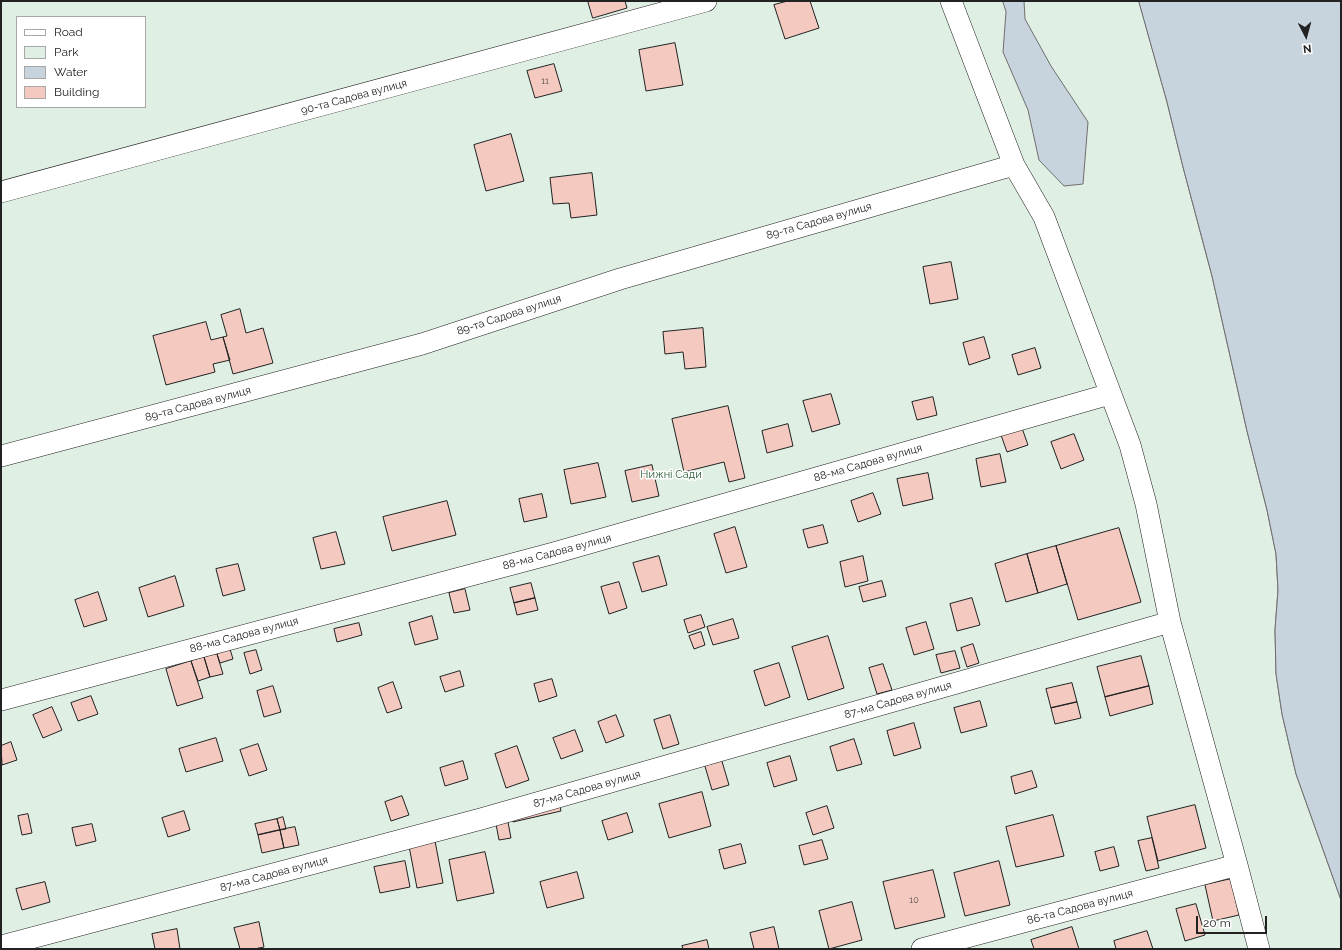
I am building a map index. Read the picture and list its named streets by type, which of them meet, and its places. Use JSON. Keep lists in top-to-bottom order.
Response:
{
  "streets": {
    "street": [
      "90-та Садова вулиця",
      "89-та Садова вулиця",
      "88-ма Садова вулиця",
      "87-ма Садова вулиця",
      "86-та Садова вулиця"
    ]
  },
  "parks": ["Нижні Сади"],
  "house_numbers": ["11", "10"],
  "legend": [
    "Road",
    "Park",
    "Water",
    "Building"
  ],
  "scale_bar": "20 m",
  "north": "bottom"
}
